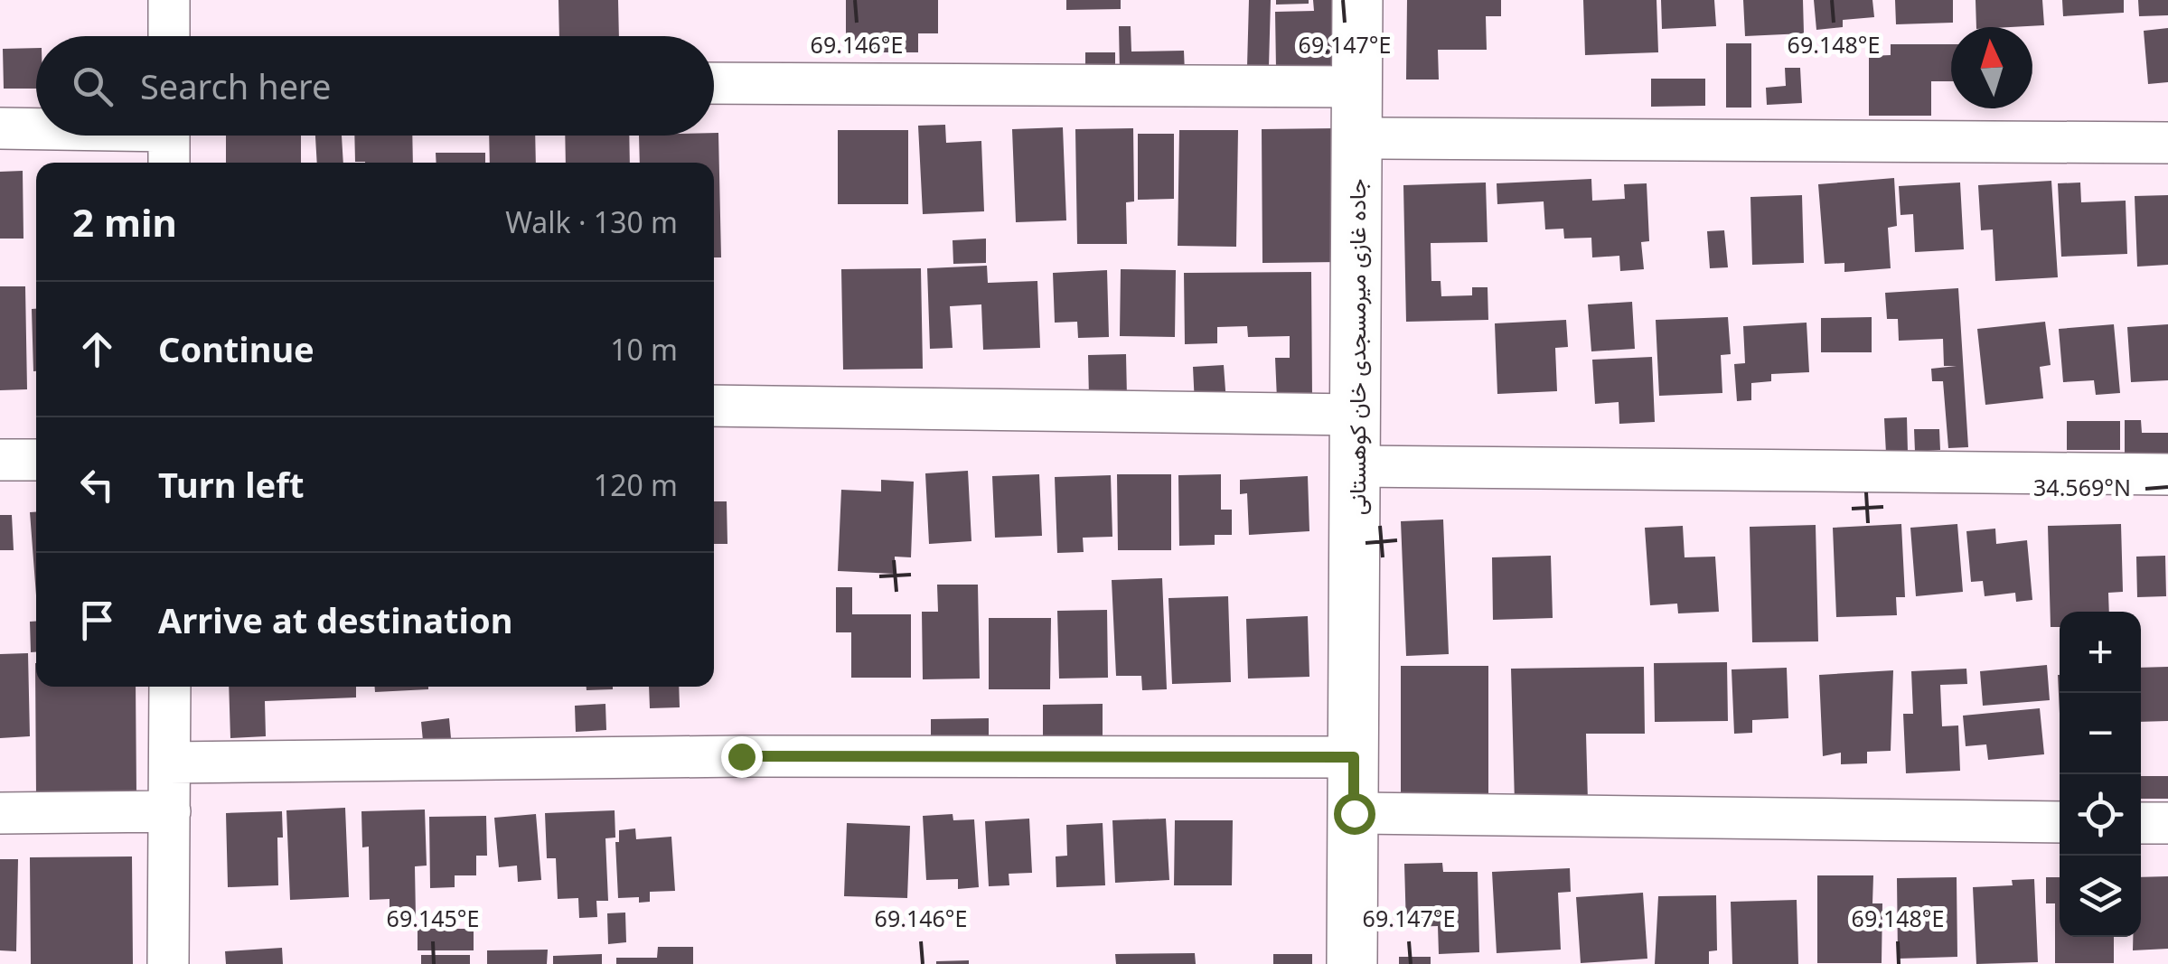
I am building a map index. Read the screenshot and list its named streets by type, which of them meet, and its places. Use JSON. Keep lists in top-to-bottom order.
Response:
{
  "streets": {
    "main road": ["جاده غازی میرمسجدی خان کوهستانی"]
  },
  "north": "top",
  "page": {
    "search": "Search here",
    "heading": ["2 min", "Walk · 130 m"],
    "list": [
      ["Continue", "10 m"],
      ["Turn left", "120 m"],
      "Arrive at destination"
    ],
    "map_buttons": ["+", "−"]
  },
  "coordinates": [
    "69.146°E",
    "69.147°E",
    "69.148°E",
    "34.569°N",
    "69.145°E"
  ]
}
